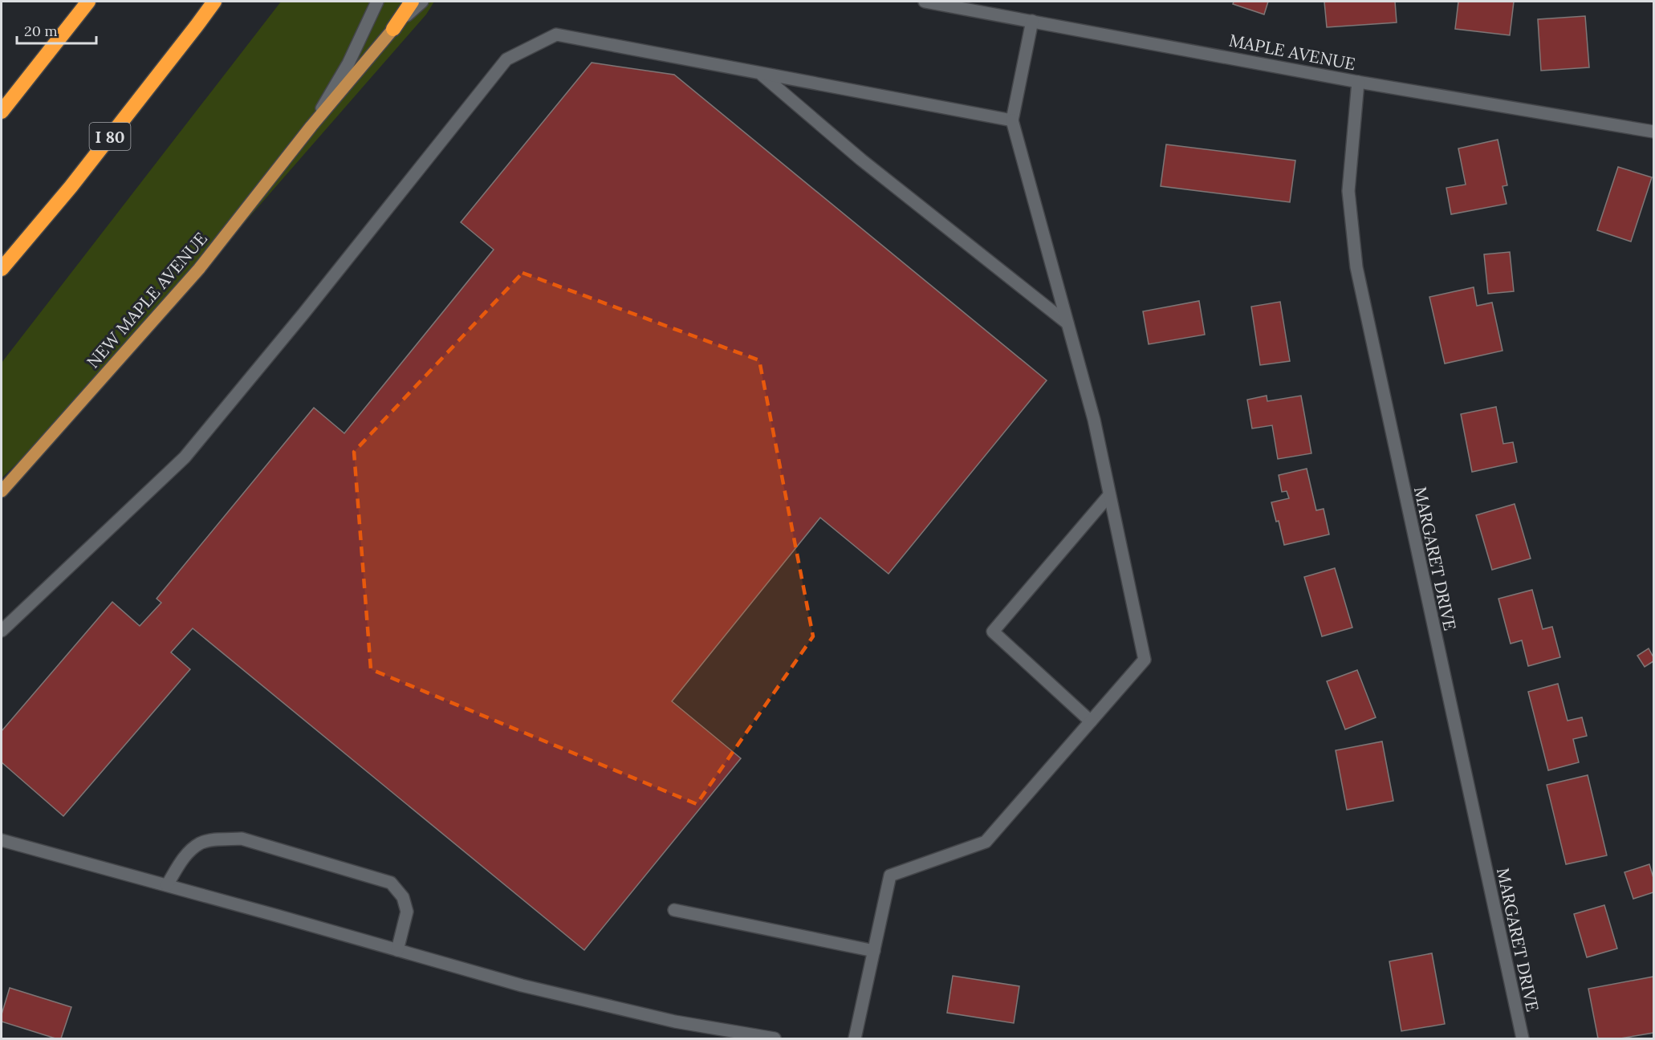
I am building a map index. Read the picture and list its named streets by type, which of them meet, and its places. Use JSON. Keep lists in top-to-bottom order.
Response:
{
  "streets": {
    "highway": ["I 80"],
    "main road": ["NEW MAPLE AVENUE"],
    "street": ["MAPLE AVENUE", "MARGARET DRIVE"]
  },
  "crossings": [
    ["MAPLE AVENUE", "MARGARET DRIVE"]
  ],
  "scale_bar": "20 m"
}
